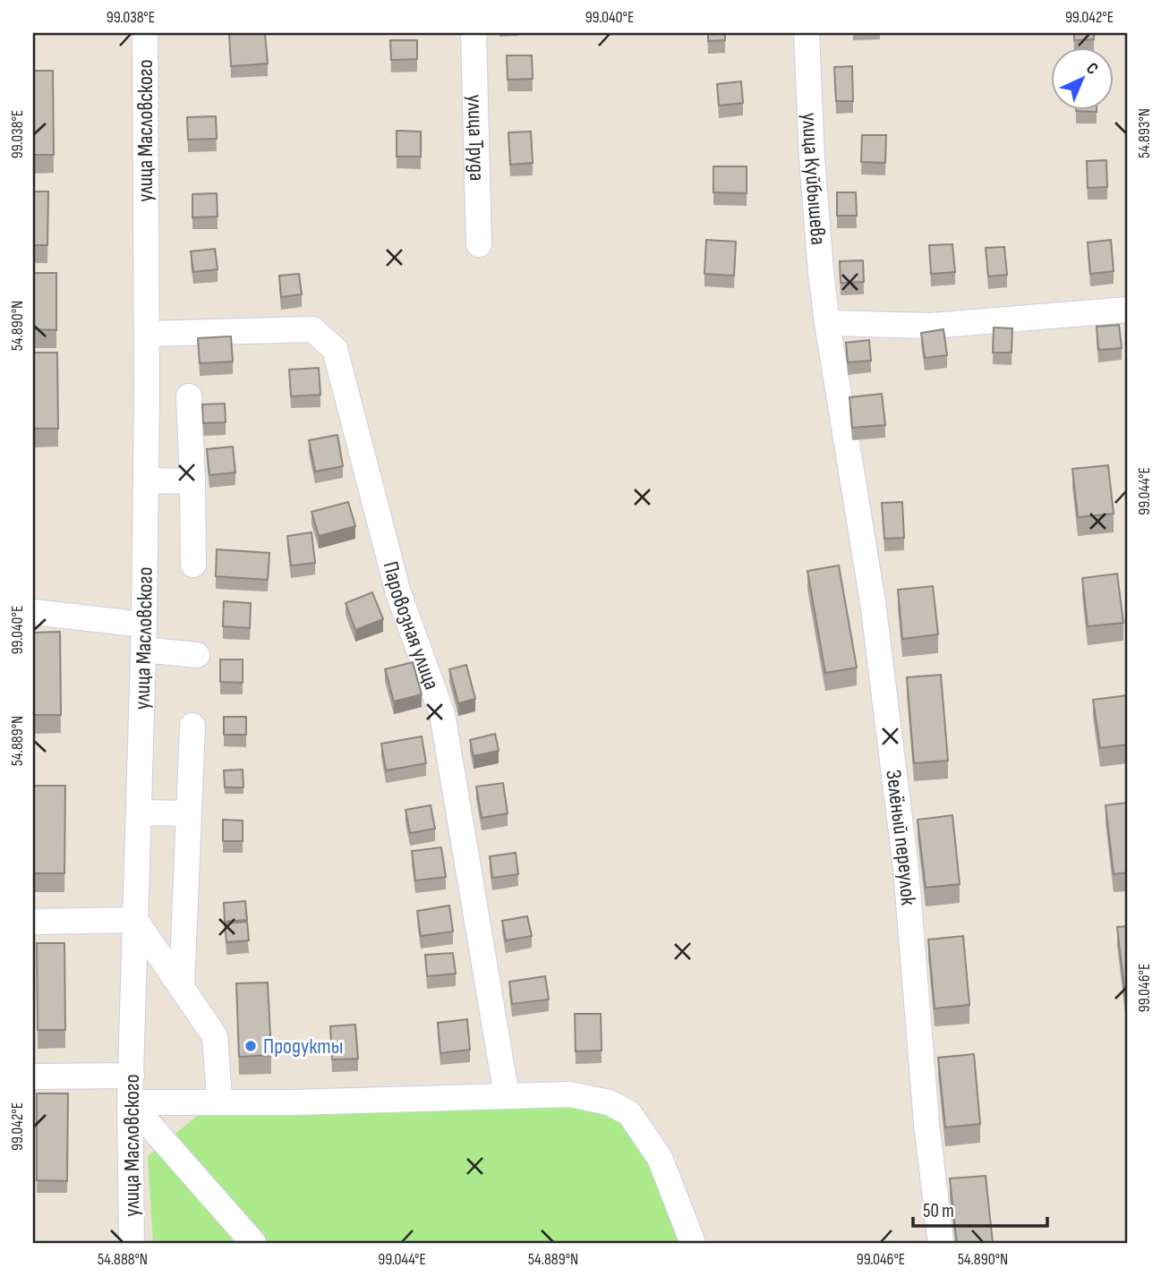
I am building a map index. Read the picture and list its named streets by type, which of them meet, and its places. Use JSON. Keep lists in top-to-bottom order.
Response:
{
  "streets": {
    "street": [
      "улица Масловского",
      "улица Труда",
      "улица Куйбышева",
      "Паровозная улица",
      "Зелёный переулок"
    ]
  },
  "crossings": [
    ["улица Масловского", "Паровозная улица"],
    ["улица Куйбышева", "Зелёный переулок"]
  ],
  "places": ["Продукты"],
  "scale_bar": "50 m",
  "north": "top right",
  "coordinates": [
    "99.038°E",
    "99.040°E",
    "99.042°E",
    "54.893°N",
    "54.890°N",
    "99.044°E",
    "54.889°N",
    "99.046°E",
    "54.888°N"
  ]
}
